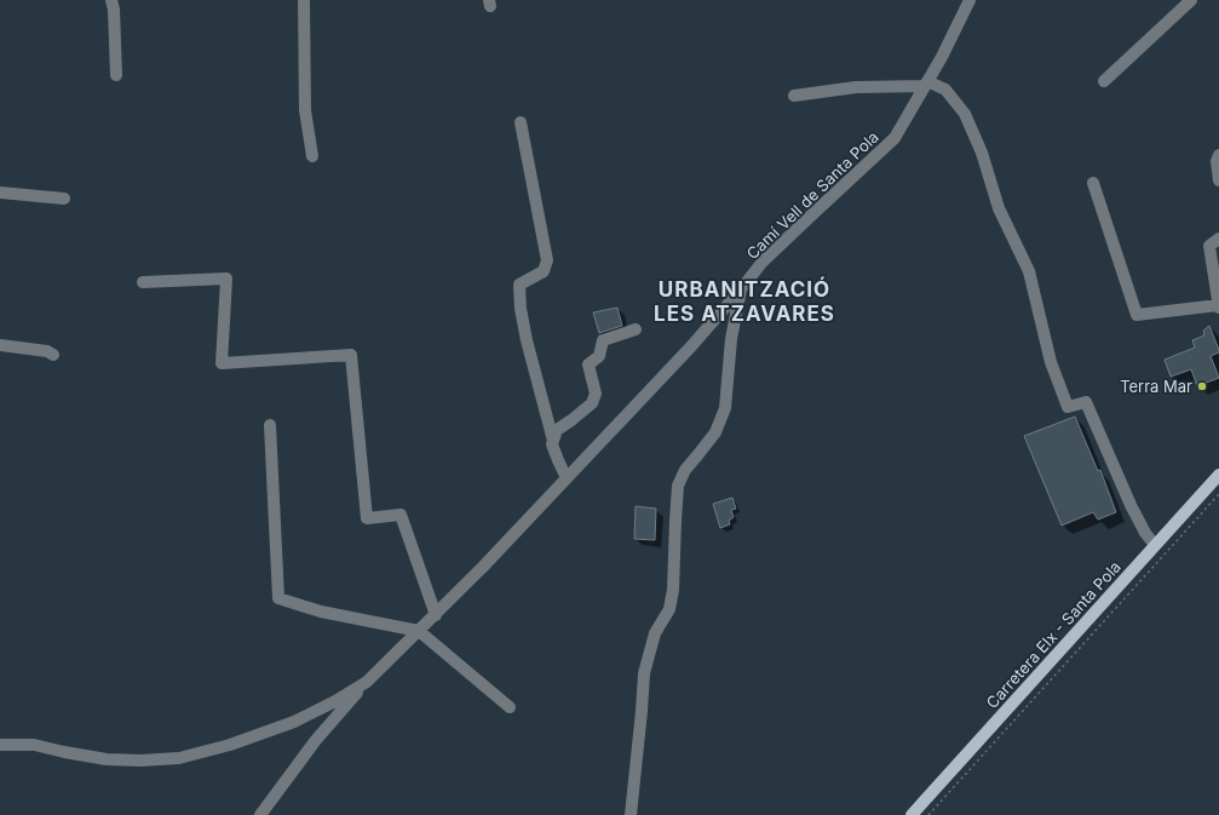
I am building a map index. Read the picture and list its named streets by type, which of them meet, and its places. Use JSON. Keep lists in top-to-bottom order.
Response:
{
  "streets": {
    "main road": ["Carretera Elx - Santa Pola"],
    "street": ["Camí Vell de Santa Pola"]
  },
  "districts": ["URBANITZACIÓ LES ATZAVARES"],
  "places": ["Terra Mar"]
}
